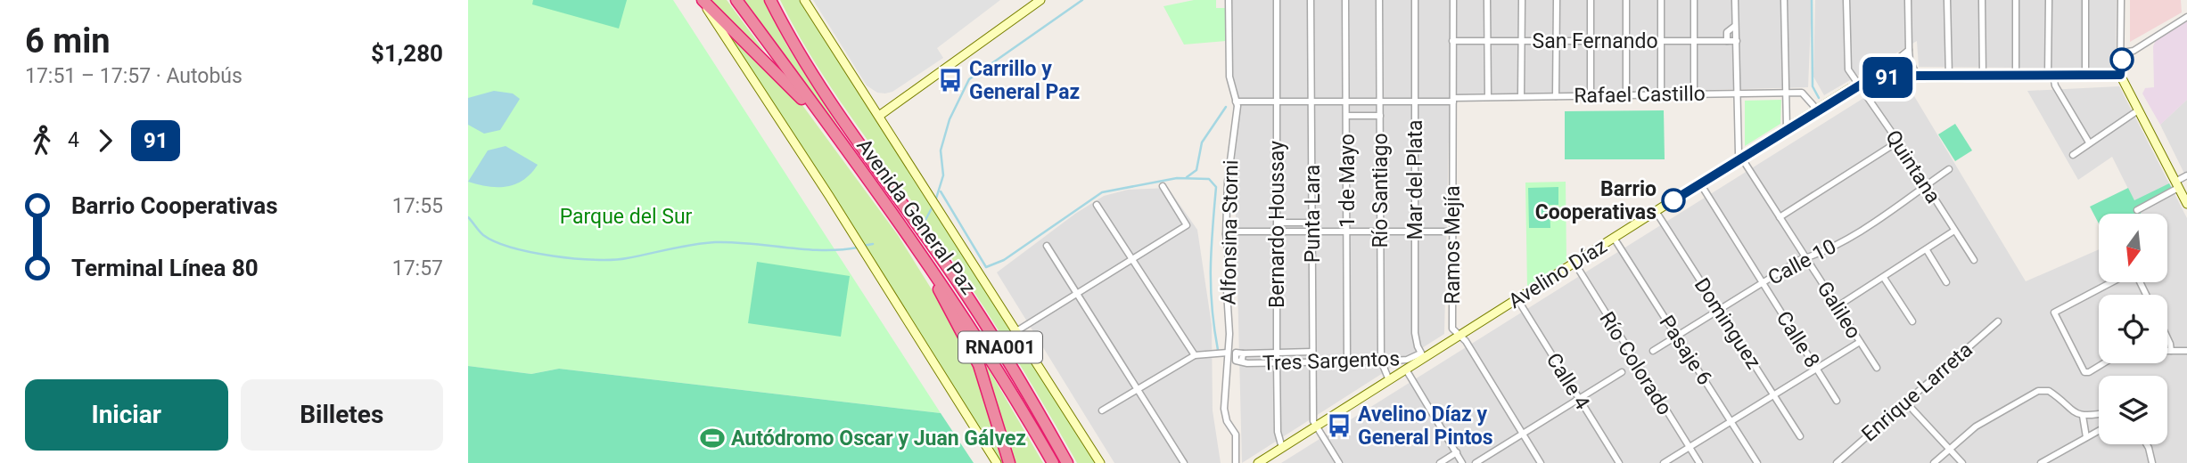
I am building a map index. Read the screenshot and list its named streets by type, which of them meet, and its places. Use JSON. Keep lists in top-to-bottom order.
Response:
{
  "streets": {
    "highway": ["Avenida General Paz", "RNA001"],
    "street": [
      "San Fernando",
      "Rafael Castillo",
      "Quintana",
      "Mar del Plata",
      "1 de Mayo",
      "Río Santiago",
      "Punta Lara",
      "Bernardo Houssay",
      "Alfonsina Storni",
      "Ramos Mejía",
      "Calle 10",
      "Avelino Díaz",
      "Galileo",
      "Dominguez",
      "Calle 8",
      "Pasaje 6",
      "Tres Sargentos",
      "Río Colorado",
      "Calle 4",
      "Enrique Larreta"
    ]
  },
  "crossings": [
    ["San Fernando", "Ramos Mejía"],
    ["Rafael Castillo", "Mar del Plata"],
    ["Rafael Castillo", "1 de Mayo"],
    ["Rafael Castillo", "Río Santiago"],
    ["Rafael Castillo", "Punta Lara"],
    ["Rafael Castillo", "Bernardo Houssay"],
    ["Rafael Castillo", "Alfonsina Storni"],
    ["Rafael Castillo", "Ramos Mejía"],
    ["Rafael Castillo", "Avelino Díaz"],
    ["Quintana", "Calle 10"],
    ["Quintana", "Avelino Díaz"],
    ["Mar del Plata", "Avelino Díaz"],
    ["Mar del Plata", "Tres Sargentos"],
    ["1 de Mayo", "Tres Sargentos"],
    ["Río Santiago", "Avelino Díaz"],
    ["Río Santiago", "Tres Sargentos"],
    ["Punta Lara", "Avelino Díaz"],
    ["Punta Lara", "Tres Sargentos"],
    ["Bernardo Houssay", "Avelino Díaz"],
    ["Bernardo Houssay", "Tres Sargentos"],
    ["Ramos Mejía", "Avelino Díaz"],
    ["Calle 10", "Galileo"],
    ["Calle 10", "Dominguez"],
    ["Calle 10", "Calle 8"],
    ["Calle 10", "Pasaje 6"],
    ["Avelino Díaz", "Galileo"],
    ["Avelino Díaz", "Dominguez"],
    ["Avelino Díaz", "Calle 8"],
    ["Avelino Díaz", "Pasaje 6"],
    ["Avelino Díaz", "Tres Sargentos"],
    ["Avelino Díaz", "Río Colorado"],
    ["Avelino Díaz", "Calle 4"]
  ],
  "parks": ["Parque del Sur"],
  "places": {
    "bus stop": ["Carrillo y General Paz", "Avelino Díaz y General Pintos"],
    "other": ["Barrio Cooperativas"],
    "sports": ["Autódromo Oscar y Juan Gálvez"]
  },
  "lines": ["bus line 91"],
  "north": "bottom",
  "page": {
    "heading": ["6 min", "17:51 – 17:57 · Autobús", "$1,280"],
    "on_map": "91",
    "legs": ["4", "91"],
    "list": [
      {
        "name": "Barrio Cooperativas",
        "value": "17:55"
      },
      {
        "name": "Terminal Línea 80",
        "value": "17:57"
      }
    ],
    "buttons": ["Iniciar", "Billetes"]
  }
}
